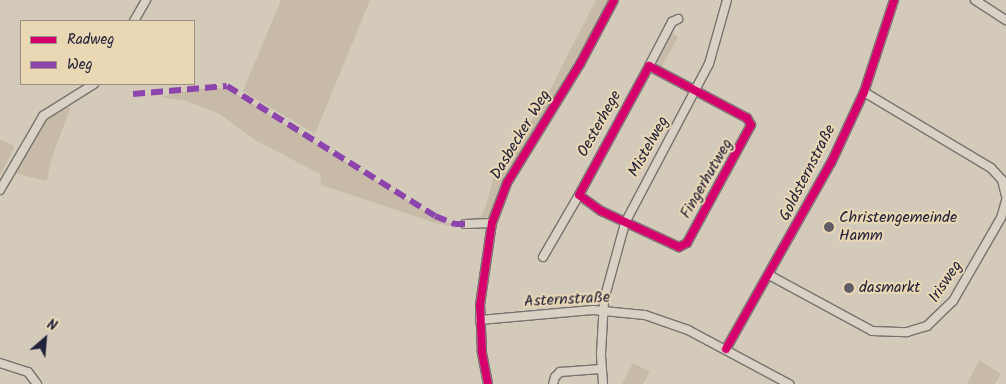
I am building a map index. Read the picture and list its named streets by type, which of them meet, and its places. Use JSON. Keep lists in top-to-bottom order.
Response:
{
  "streets": {
    "street": [
      "Oesterhege",
      "Dasbecker Weg",
      "Mistelweg",
      "Goldsternstraße",
      "Fingerhutweg",
      "Irisweg",
      "Asternstraße"
    ]
  },
  "crossings": [
    ["Dasbecker Weg", "Asternstraße"],
    ["Mistelweg", "Fingerhutweg"],
    ["Mistelweg", "Asternstraße"],
    ["Goldsternstraße", "Irisweg"],
    ["Goldsternstraße", "Asternstraße"]
  ],
  "places": ["Christengemeinde Hamm", "dasmarkt"],
  "legend": ["Radweg", "Weg"],
  "north": "top right"
}
